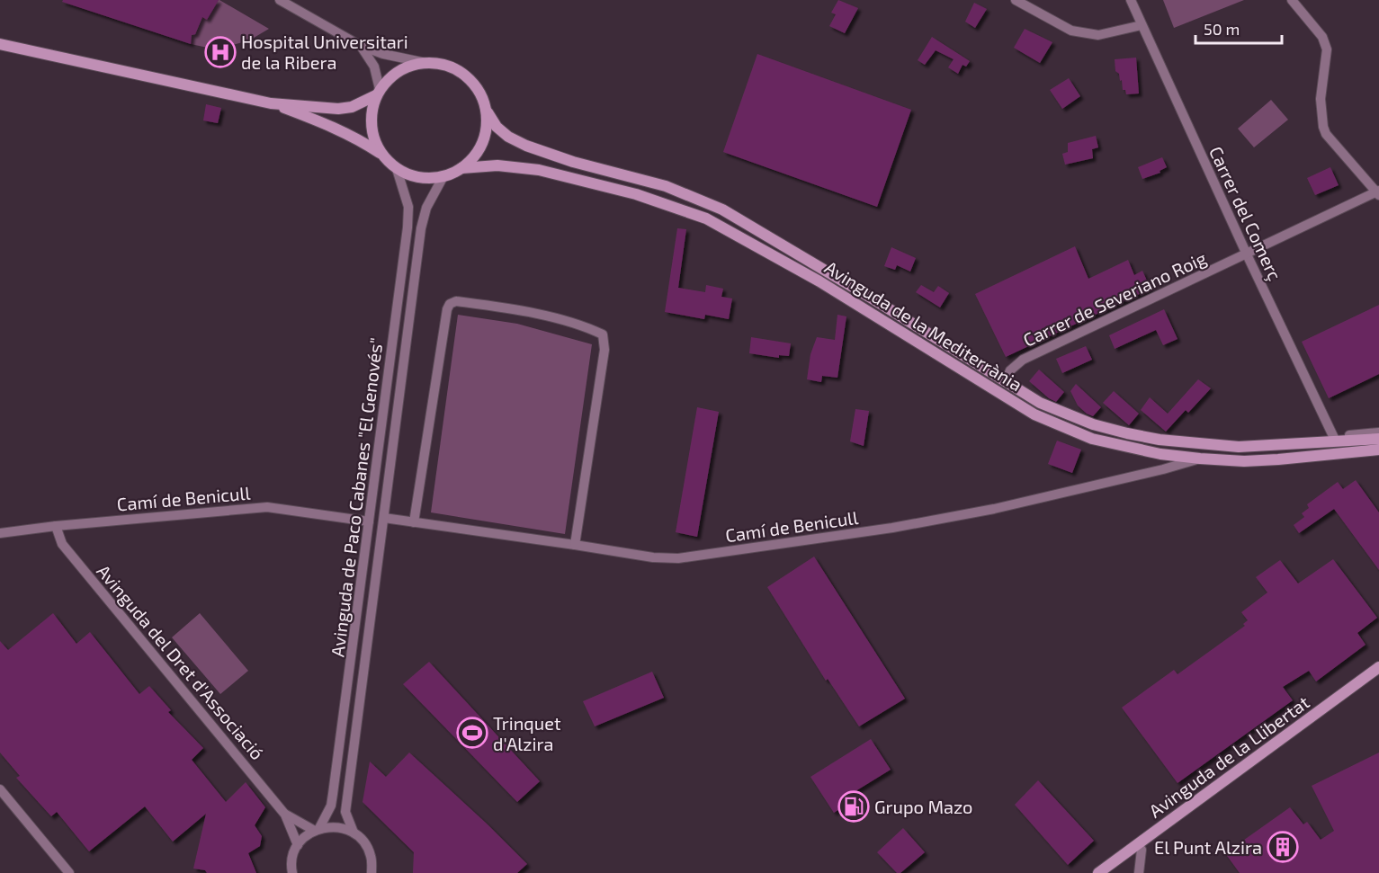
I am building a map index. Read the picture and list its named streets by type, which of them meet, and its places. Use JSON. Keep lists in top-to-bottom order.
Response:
{
  "streets": {
    "main road": ["Avinguda de la Mediterrània", "Avinguda de la Llibertat"],
    "street": [
      "Carrer del Comerç",
      "Carrer de Severiano Roig",
      "Avinguda de Paco Cabanes \"El Genovés\"",
      "Camí de Benicull",
      "Avinguda del Dret d'Associació"
    ]
  },
  "crossings": [
    ["Carrer del Comerç", "Carrer de Severiano Roig"],
    ["Carrer de Severiano Roig", "Avinguda de la Mediterrània"],
    ["Avinguda de la Mediterrània", "Avinguda de Paco Cabanes \"El Genovés\""],
    ["Avinguda de la Mediterrània", "Camí de Benicull"],
    ["Avinguda de Paco Cabanes \"El Genovés\"", "Camí de Benicull"],
    ["Avinguda de Paco Cabanes \"El Genovés\"", "Avinguda del Dret d'Associació"],
    ["Camí de Benicull", "Avinguda del Dret d'Associació"]
  ],
  "places": {
    "hospital": ["Hospital Universitari de la Ribera"],
    "sports": ["Trinquet d'Alzira"],
    "fuel station": ["Grupo Mazo"],
    "building": ["El Punt Alzira"]
  },
  "scale_bar": "50 m"
}
